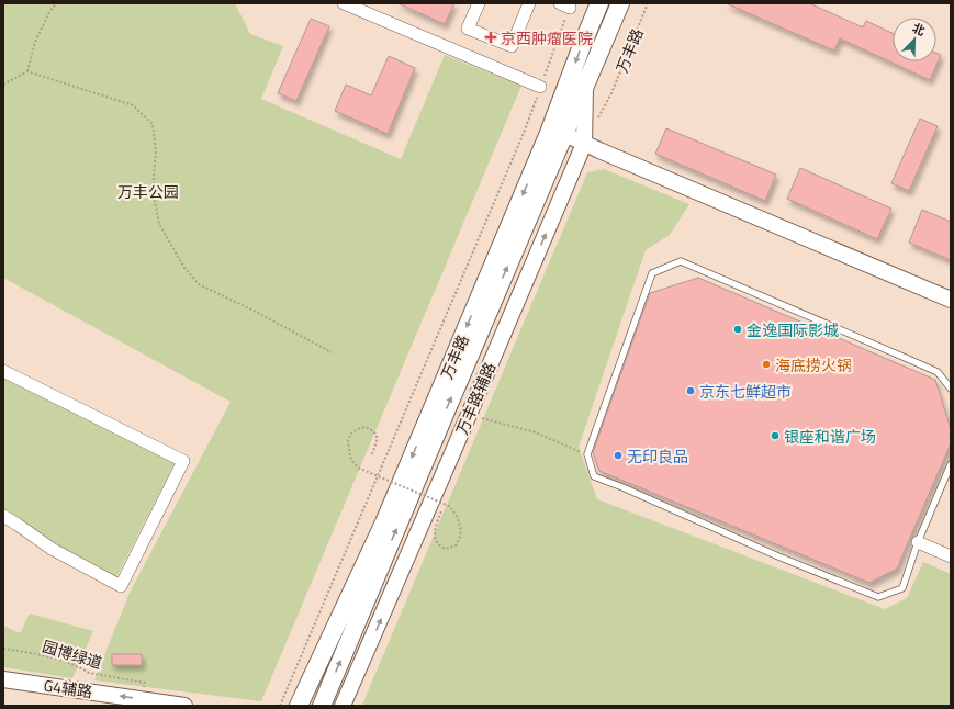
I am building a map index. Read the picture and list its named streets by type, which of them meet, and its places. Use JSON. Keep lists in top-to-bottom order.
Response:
{
  "streets": {
    "main road": ["万丰路"],
    "street": ["万丰路辅路", "G4辅路"],
    "path": ["园博绿道"]
  },
  "crossings": [
    ["万丰路", "万丰路辅路"],
    ["园博绿道", "G4辅路"]
  ],
  "one_way": ["万丰路辅路", "G4辅路"],
  "parks": ["万丰公园"],
  "places": {
    "health": ["京西肿瘤医院"],
    "other": [
      "金逸国际影城",
      "海底捞火锅",
      "京东七鲜超市",
      "银座和谐广场",
      "无印良品"
    ]
  },
  "north": "top right"
}
